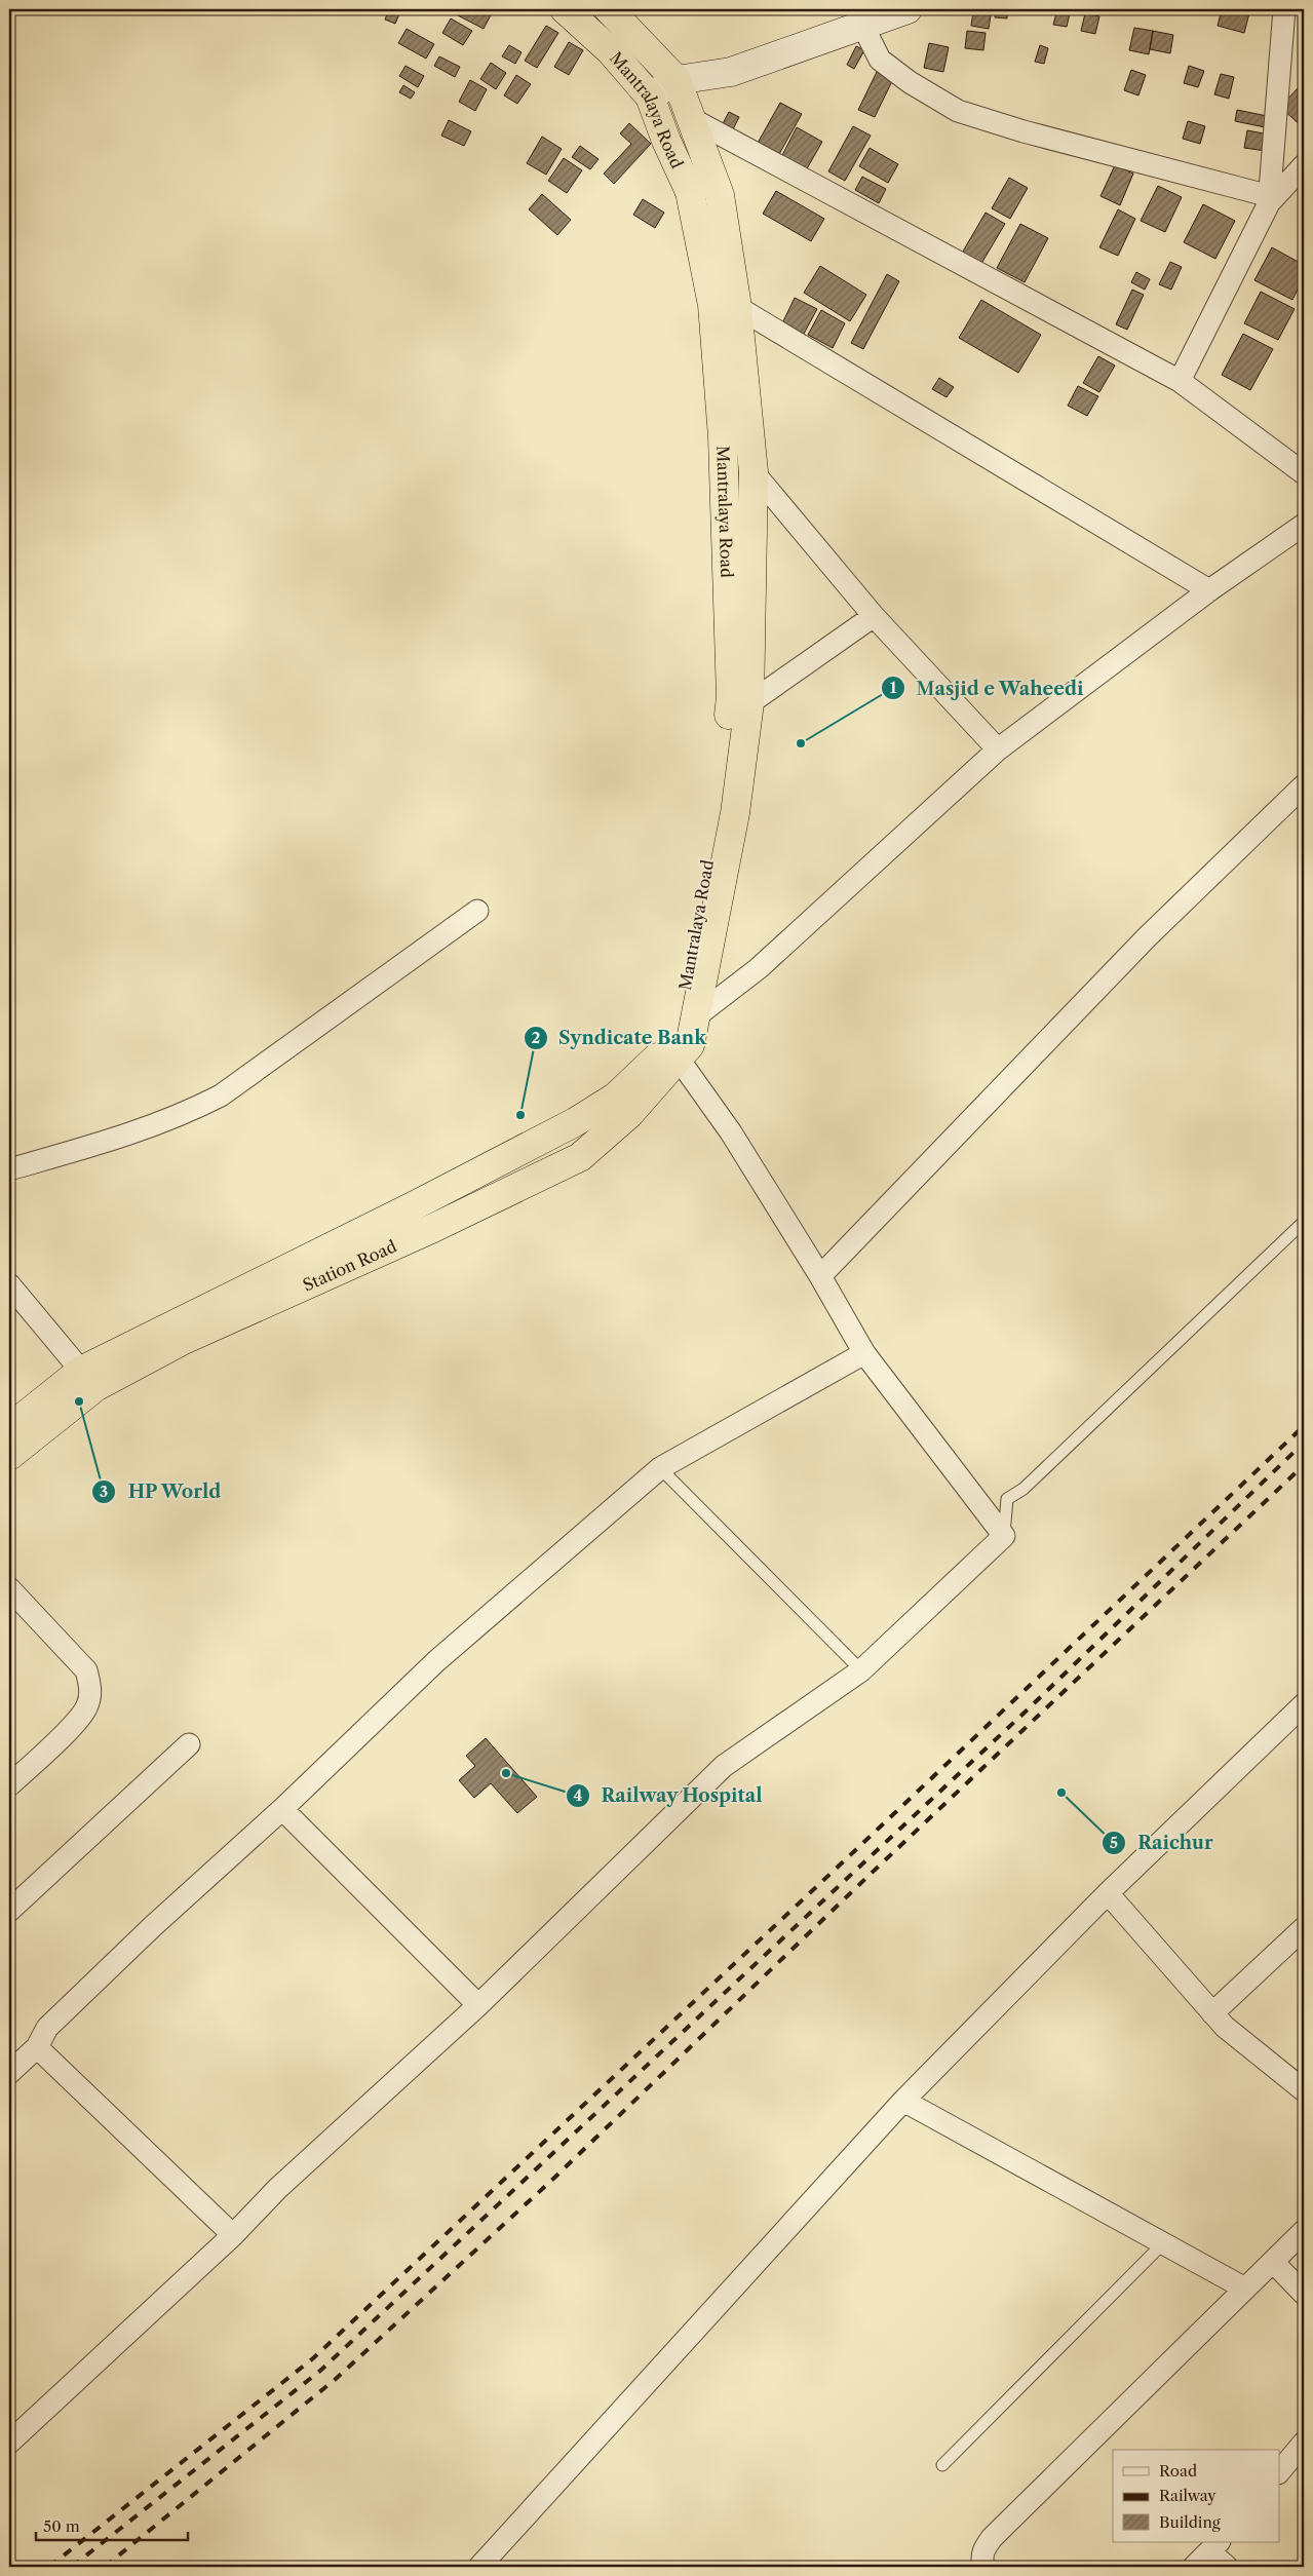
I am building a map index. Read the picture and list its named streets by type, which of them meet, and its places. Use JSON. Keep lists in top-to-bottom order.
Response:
{
  "streets": {
    "highway": ["Mantralaya Road", "Station Road"]
  },
  "crossings": [
    ["Mantralaya Road", "Station Road"]
  ],
  "places": [
    "Ｍasjid e Waheedi",
    "Syndicate Bank",
    "HP World",
    "Railway Hospital",
    "Raichur"
  ],
  "legend": ["Road", "Railway", "Building"],
  "scale_bar": "50 m"
}
